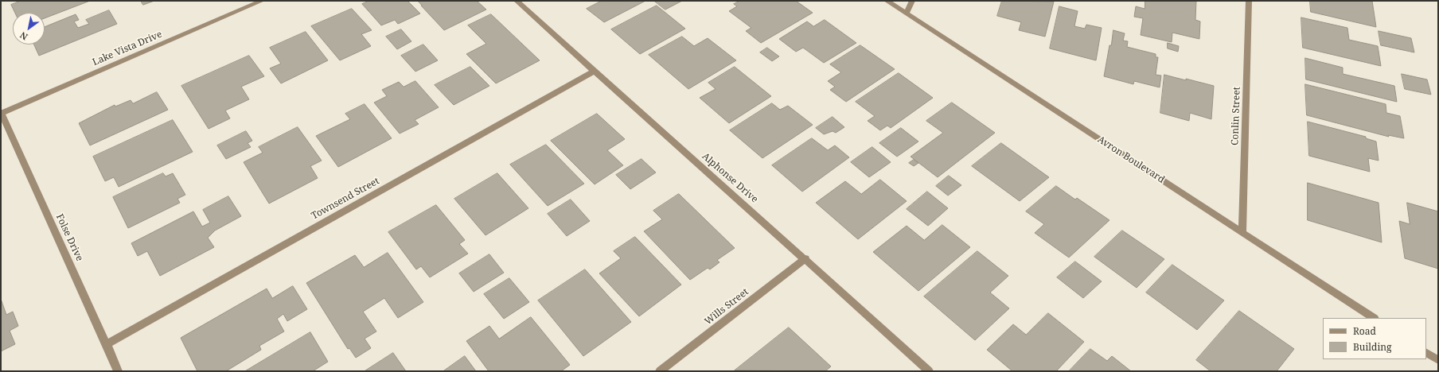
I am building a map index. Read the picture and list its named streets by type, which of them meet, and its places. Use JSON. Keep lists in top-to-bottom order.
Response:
{
  "streets": {
    "street": [
      "Lake Vista Drive",
      "Conlin Street",
      "Avron Boulevard",
      "Alphonse Drive",
      "Townsend Street",
      "Folse Drive",
      "Wills Street"
    ]
  },
  "crossings": [
    ["Lake Vista Drive", "Folse Drive"],
    ["Conlin Street", "Avron Boulevard"],
    ["Alphonse Drive", "Townsend Street"],
    ["Alphonse Drive", "Wills Street"],
    ["Townsend Street", "Folse Drive"]
  ],
  "legend": ["Road", "Building"],
  "north": "bottom left"
}
